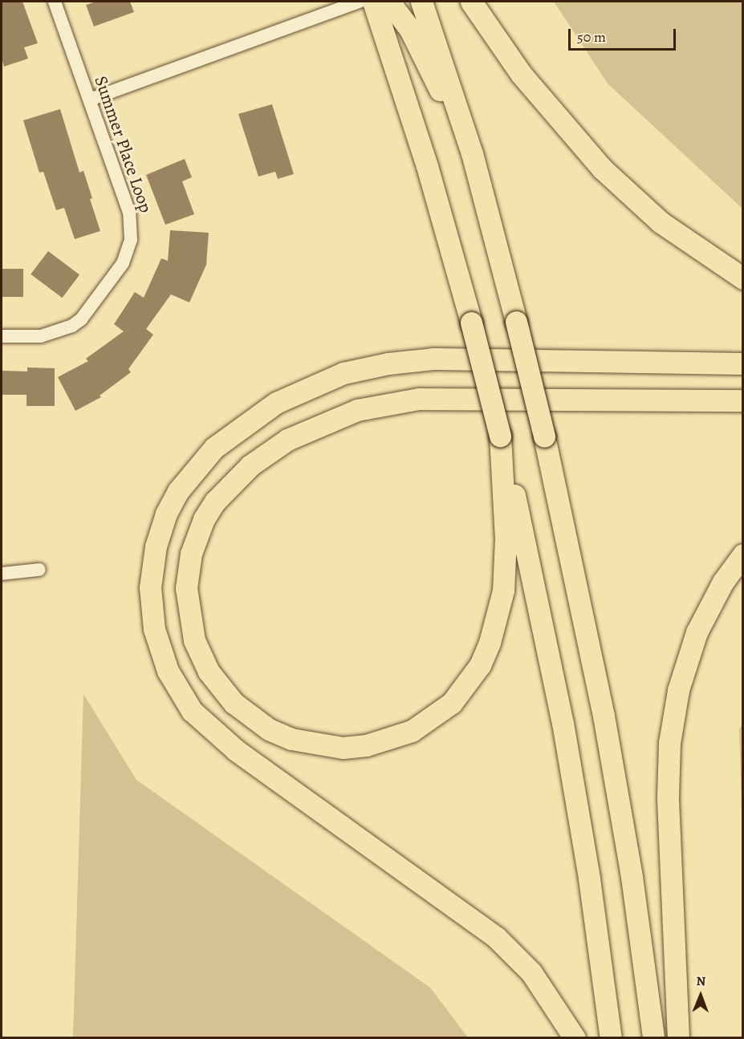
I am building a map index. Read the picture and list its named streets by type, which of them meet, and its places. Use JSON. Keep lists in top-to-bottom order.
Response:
{
  "streets": {
    "street": ["Summer Place Loop"]
  },
  "scale_bar": "50 m",
  "north": "top"
}
